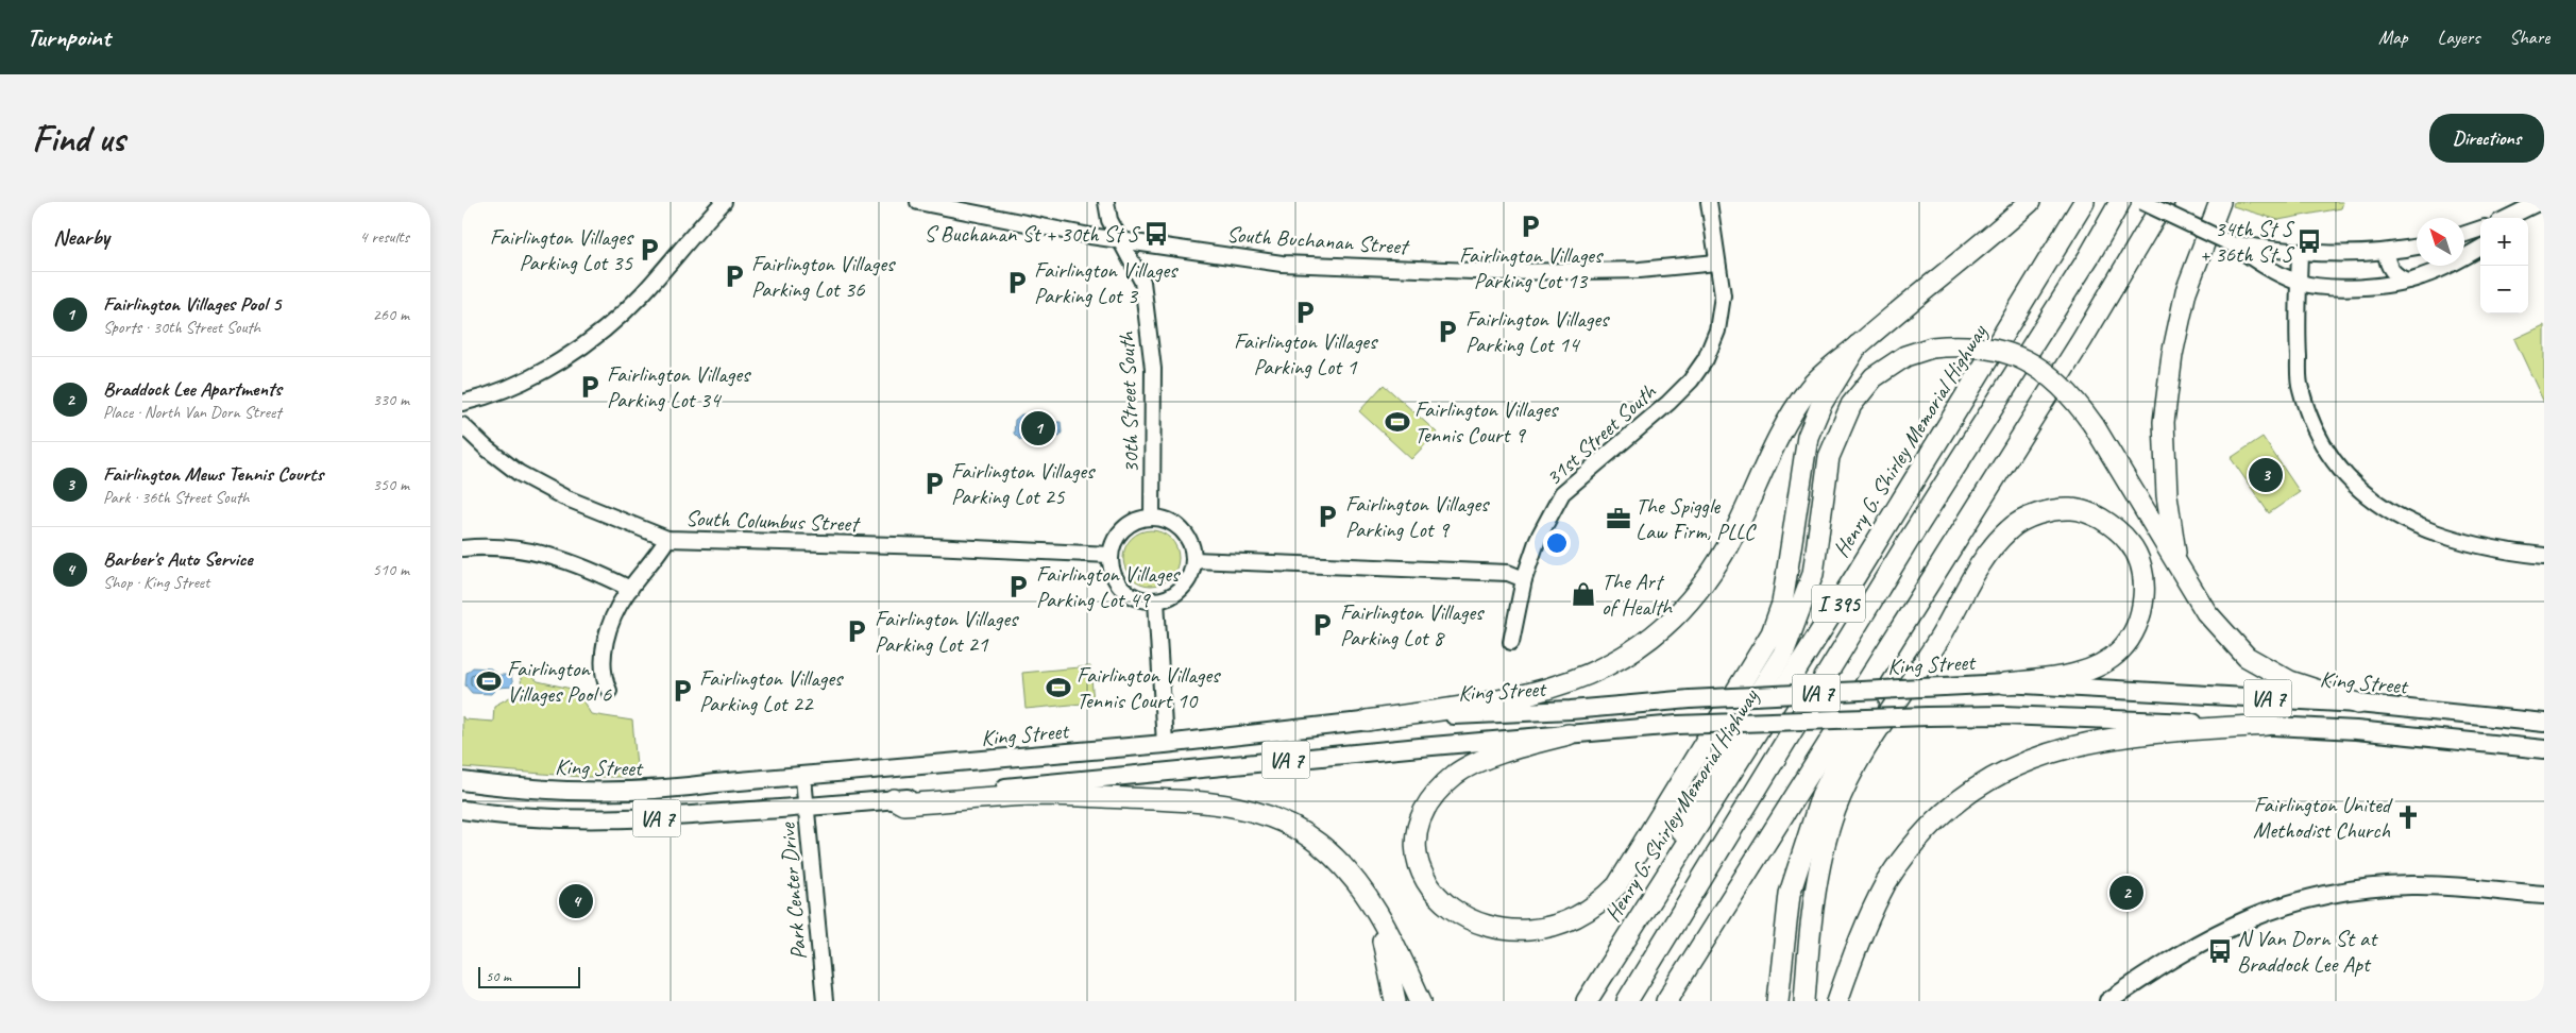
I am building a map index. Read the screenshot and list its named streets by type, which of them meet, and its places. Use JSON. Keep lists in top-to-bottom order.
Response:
{
  "streets": {
    "highway": ["Henry G. Shirley Memorial Highway", "I 395"],
    "main road": ["King Street", "VA 7"],
    "street": [
      "South Buchanan Street",
      "30th Street South",
      "31st Street South",
      "South Columbus Street",
      "Park Center Drive"
    ]
  },
  "crossings": [
    ["South Buchanan Street", "30th Street South"],
    ["South Buchanan Street", "31st Street South"],
    ["30th Street South", "South Columbus Street"],
    ["King Street", "Park Center Drive"],
    ["VA 7", "Park Center Drive"]
  ],
  "places": {
    "parking": [
      "Fairlington Villages Parking Lot 13",
      "Fairlington Villages Parking Lot 35",
      "Fairlington Villages Parking Lot 36",
      "Fairlington Villages Parking Lot 3",
      "Fairlington Villages Parking Lot 1",
      "Fairlington Villages Parking Lot 14",
      "Fairlington Villages Parking Lot 34",
      "Fairlington Villages Parking Lot 25",
      "Fairlington Villages Parking Lot 9",
      "Fairlington Villages Parking Lot 49",
      "Fairlington Villages Parking Lot 8",
      "Fairlington Villages Parking Lot 21",
      "Fairlington Villages Parking Lot 22"
    ],
    "bus stop": ["S Buchanan St + 30th St S", "34th St S + 36th St S", "N Van Dorn St at Braddock Lee Apt"],
    "sports": ["Fairlington Villages Tennis Court 9", "Fairlington Villages Pool 6", "Fairlington Villages Tennis Court 10"],
    "office": ["The Spiggle Law Firm, PLLC"],
    "shop": ["The Art of Health"],
    "church": ["Fairlington United Methodist Church"]
  },
  "scale_bar": "50 m",
  "north": "top left",
  "page": {
    "header": "Turnpoint",
    "nav": ["Map", "Layers", "Share"],
    "buttons": "Directions",
    "title": "Find us",
    "heading": ["Nearby", "4 results"],
    "map_buttons": ["+", "−"],
    "list": [
      {
        "mark": "1",
        "name": "Fairlington Villages Pool 5",
        "note": "Sports · 30th Street South",
        "value": "260 m"
      },
      {
        "mark": "2",
        "name": "Braddock Lee Apartments",
        "note": "Place · North Van Dorn Street",
        "value": "330 m"
      },
      {
        "mark": "3",
        "name": "Fairlington Mews Tennis Courts",
        "note": "Park · 36th Street South",
        "value": "350 m"
      },
      {
        "mark": "4",
        "name": "Barber's Auto Service",
        "note": "Shop · King Street",
        "value": "510 m"
      }
    ],
    "pins": [
      "1",
      "3",
      "2",
      "4"
    ],
    "scale": "50 m"
  }
}
